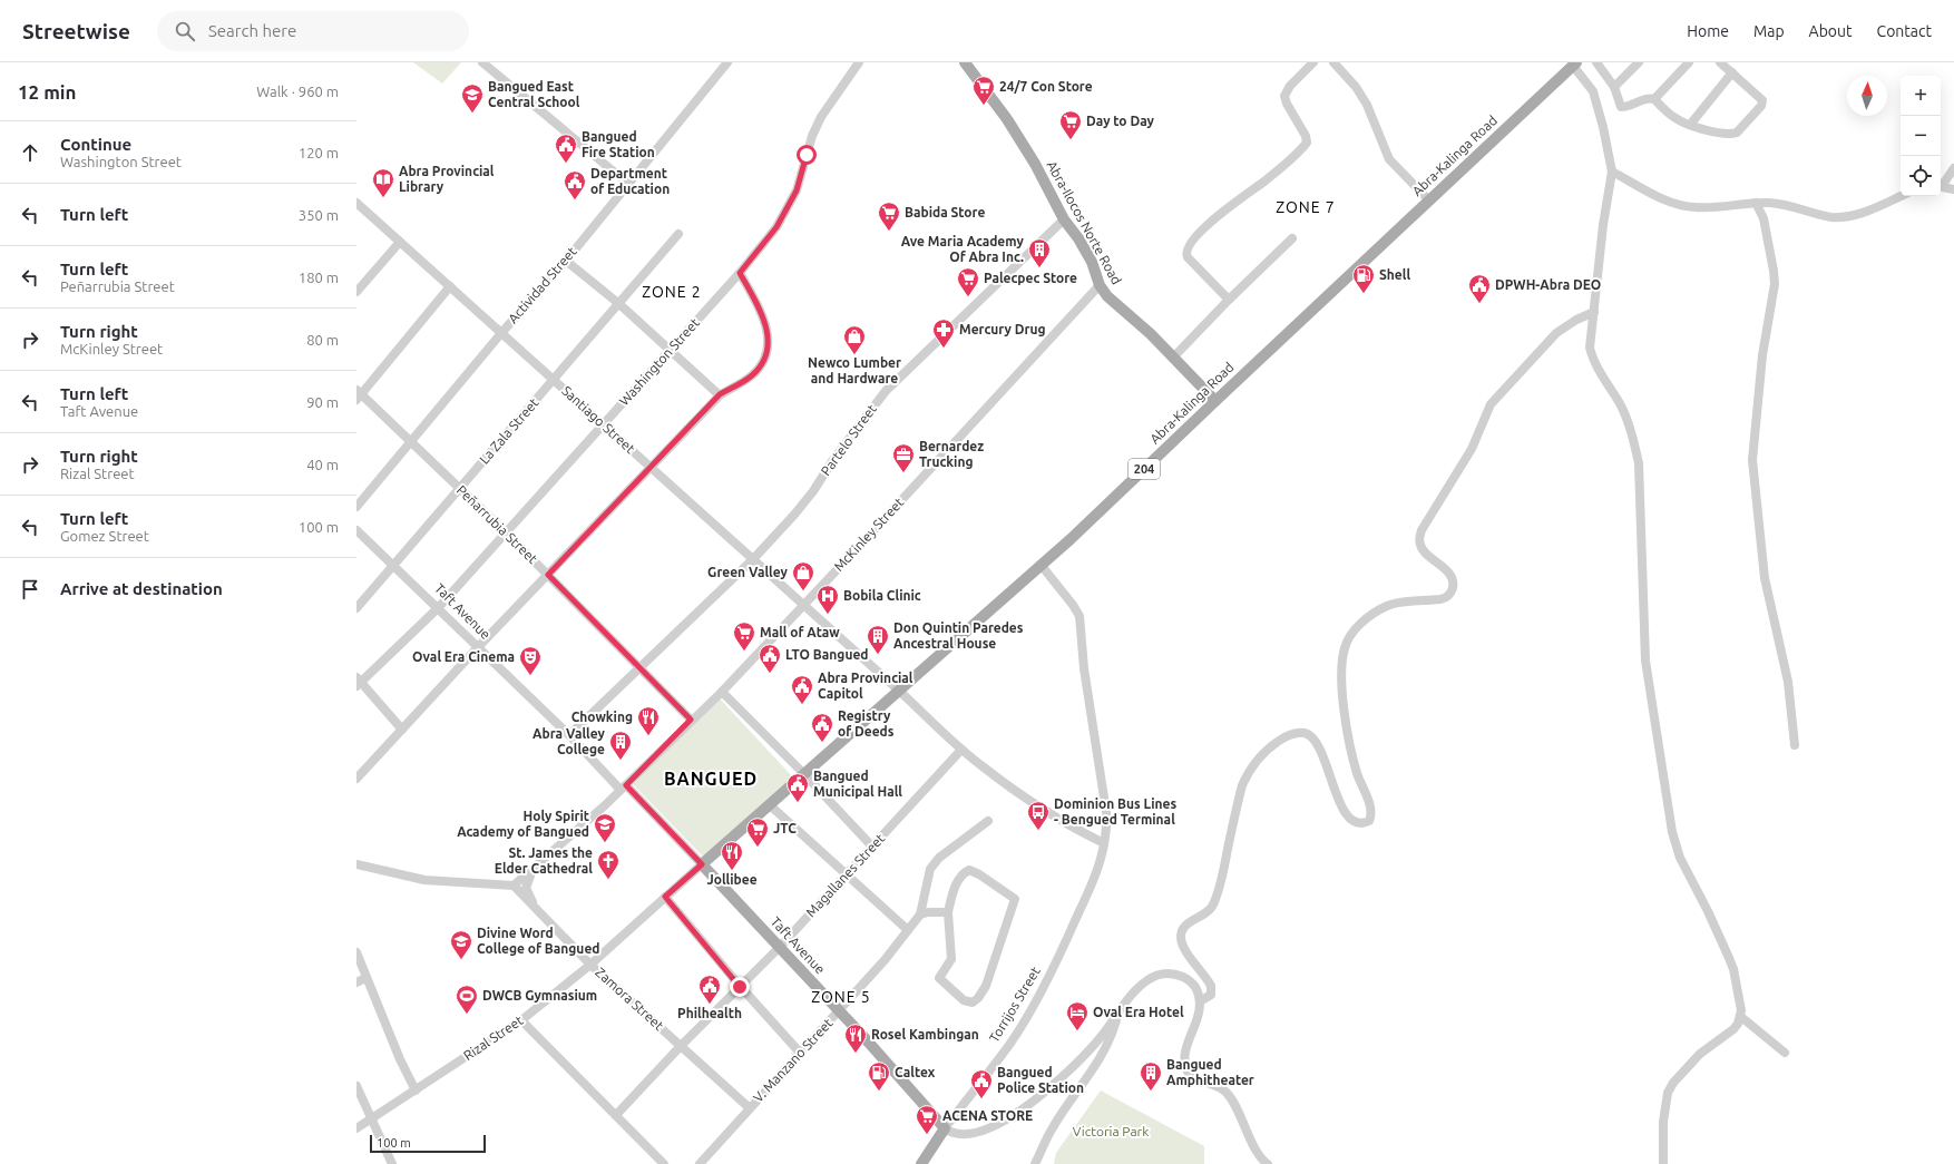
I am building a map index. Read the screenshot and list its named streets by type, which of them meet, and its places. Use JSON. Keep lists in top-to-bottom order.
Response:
{
  "streets": {
    "main road": [
      "Abra-Kalinga Road",
      "Abra-Ilocos Norte Road",
      "204",
      "Taft Avenue",
      "Torrijos Street"
    ],
    "street": [
      "Actividad Street",
      "Washington Street",
      "Santiago Street",
      "La Zala Street",
      "Partelo Street",
      "Peñarrubia Street",
      "McKinley Street",
      "Magallanes Street",
      "Zamora Street",
      "Rizal Street",
      "V. Manzano Street"
    ]
  },
  "crossings": [
    ["Abra-Kalinga Road", "Abra-Ilocos Norte Road"],
    ["Abra-Kalinga Road", "Santiago Street"],
    ["Abra-Kalinga Road", "Taft Avenue"],
    ["Abra-Kalinga Road", "Torrijos Street"],
    ["Abra-Kalinga Road", "Rizal Street"],
    ["Abra-Ilocos Norte Road", "Partelo Street"],
    ["Abra-Ilocos Norte Road", "McKinley Street"],
    ["Actividad Street", "Santiago Street"],
    ["Actividad Street", "Peñarrubia Street"],
    ["Washington Street", "Santiago Street"],
    ["Washington Street", "Peñarrubia Street"],
    ["Washington Street", "Taft Avenue"],
    ["Santiago Street", "La Zala Street"],
    ["Santiago Street", "Partelo Street"],
    ["Santiago Street", "McKinley Street"],
    ["Santiago Street", "Magallanes Street"],
    ["Santiago Street", "Torrijos Street"],
    ["La Zala Street", "Peñarrubia Street"],
    ["La Zala Street", "Taft Avenue"],
    ["Partelo Street", "Peñarrubia Street"],
    ["Partelo Street", "Taft Avenue"],
    ["Peñarrubia Street", "McKinley Street"],
    ["McKinley Street", "Taft Avenue"],
    ["McKinley Street", "Zamora Street"],
    ["Taft Avenue", "Magallanes Street"],
    ["Taft Avenue", "Torrijos Street"],
    ["Taft Avenue", "Rizal Street"],
    ["Taft Avenue", "V. Manzano Street"],
    ["Magallanes Street", "Zamora Street"],
    ["Zamora Street", "Rizal Street"],
    ["Zamora Street", "V. Manzano Street"]
  ],
  "districts": [
    "ZONE 7",
    "ZONE 2",
    "BANGUED",
    "ZONE 5"
  ],
  "parks": ["Victoria Park"],
  "places": {
    "supermarket": [
      "24/7 Con Store",
      "Day to Day",
      "Babida Store",
      "Palecpec Store",
      "Mall of Ataw",
      "JTC",
      "ACENA STORE"
    ],
    "school or university": ["Bangued East Central School", "Holy Spirit Academy of Bangued", "Divine Word College of Bangued"],
    "public building": [
      "Bangued Fire Station",
      "Department of Education",
      "DPWH-Abra DEO",
      "LTO Bangued",
      "Abra Provincial Capitol",
      "Registry of Deeds",
      "Bangued Municipal Hall",
      "Philhealth",
      "Bangued Police Station"
    ],
    "library": ["Abra Provincial Library"],
    "building": [
      "Ave Maria Academy Of Abra Inc.",
      "Don Quintin Paredes Ancestral House",
      "Abra Valley College",
      "Bangued Amphitheater"
    ],
    "fuel station": ["Shell", "Caltex"],
    "pharmacy": ["Mercury Drug"],
    "shop": ["Newco Lumber and Hardware", "Green Valley"],
    "office": ["Bernardez Trucking"],
    "hospital": ["Bobila Clinic"],
    "theatre": ["Oval Era Cinema"],
    "restaurant": ["Chowking", "Jollibee", "Rosel Kambingan"],
    "bus stop": ["Dominion Bus Lines - Bengued Terminal"],
    "church": ["St. James the Elder Cathedral"],
    "sports": ["DWCB Gymnasium"],
    "hotel": ["Oval Era Hotel"]
  },
  "scale_bar": "100 m",
  "north": "top",
  "page": {
    "header": "Streetwise",
    "search": "Search here",
    "nav": [
      "Home",
      "Map",
      "About",
      "Contact"
    ],
    "heading": ["12 min", "Walk · 960 m"],
    "map_buttons": ["+", "−"],
    "list": [
      ["Continue", "Washington Street", "120 m"],
      ["Turn left", "350 m"],
      ["Turn left", "Peñarrubia Street", "180 m"],
      ["Turn right", "McKinley Street", "80 m"],
      ["Turn left", "Taft Avenue", "90 m"],
      ["Turn right", "Rizal Street", "40 m"],
      ["Turn left", "Gomez Street", "100 m"],
      "Arrive at destination"
    ],
    "scale": "100 m"
  }
}
